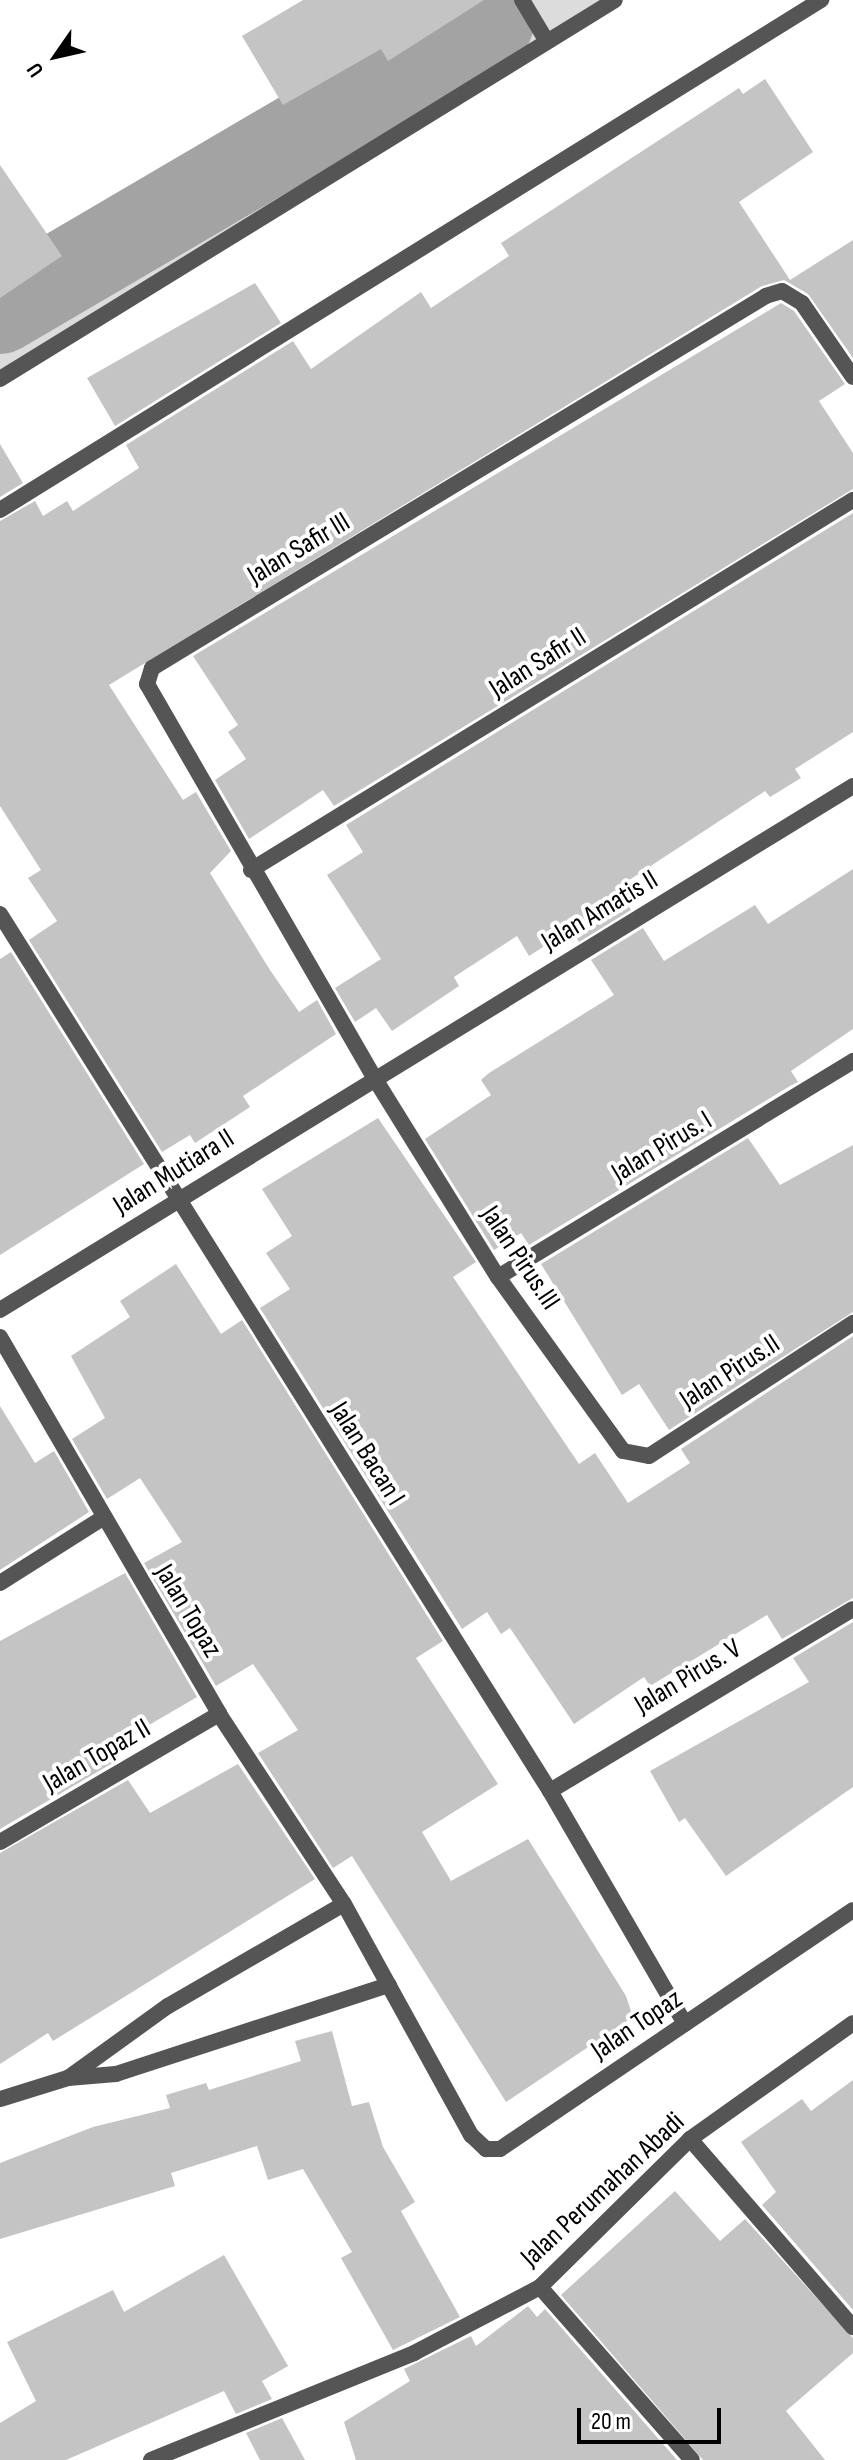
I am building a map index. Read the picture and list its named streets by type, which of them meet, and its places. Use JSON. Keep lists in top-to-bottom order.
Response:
{
  "streets": {
    "street": [
      "Jalan Safir III",
      "Jalan Safir II",
      "Jalan Amatis II",
      "Jalan Pirus. I",
      "Jalan Mutiara II",
      "Jalan Pirus.III",
      "Jalan Pirus.II",
      "Jalan Bacan I",
      "Jalan Topaz",
      "Jalan Pirus. V",
      "Jalan Topaz II",
      "Jalan Perumahan Abadi"
    ]
  },
  "crossings": [
    ["Jalan Safir III", "Jalan Safir II"],
    ["Jalan Safir III", "Jalan Amatis II"],
    ["Jalan Safir III", "Jalan Mutiara II"],
    ["Jalan Safir III", "Jalan Pirus.III"],
    ["Jalan Amatis II", "Jalan Mutiara II"],
    ["Jalan Amatis II", "Jalan Pirus.III"],
    ["Jalan Pirus. I", "Jalan Pirus.III"],
    ["Jalan Mutiara II", "Jalan Pirus.III"],
    ["Jalan Mutiara II", "Jalan Bacan I"],
    ["Jalan Pirus.III", "Jalan Pirus.II"],
    ["Jalan Bacan I", "Jalan Topaz"],
    ["Jalan Bacan I", "Jalan Pirus. V"],
    ["Jalan Topaz", "Jalan Topaz II"]
  ],
  "scale_bar": "20 m",
  "north": "bottom left"
}
